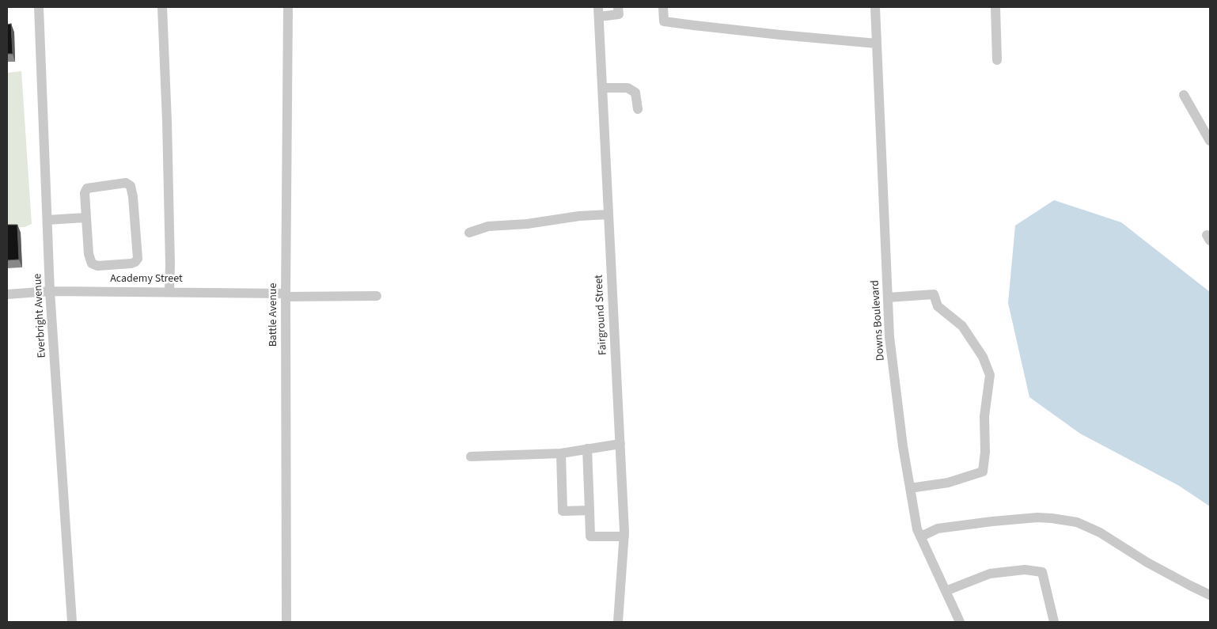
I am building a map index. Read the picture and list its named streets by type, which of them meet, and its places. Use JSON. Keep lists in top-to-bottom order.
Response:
{
  "streets": {
    "street": [
      "Academy Street",
      "Battle Avenue",
      "Fairground Street",
      "Everbright Avenue",
      "Downs Boulevard"
    ]
  },
  "crossings": [
    ["Academy Street", "Battle Avenue"],
    ["Academy Street", "Everbright Avenue"]
  ]
}
